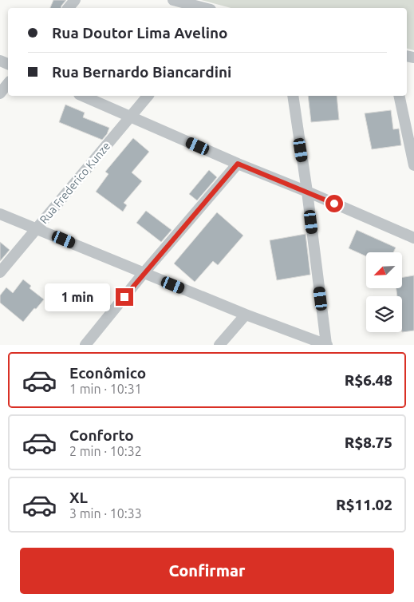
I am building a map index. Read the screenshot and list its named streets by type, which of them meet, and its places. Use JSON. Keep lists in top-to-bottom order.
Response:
{
  "streets": {
    "street": ["Rua Frederico Kunze"]
  },
  "north": "bottom left",
  "page": {
    "banner": ["Rua Doutor Lima Avelino", "Rua Bernardo Biancardini"],
    "bubble": "1 min",
    "list": [
      {
        "name": "Econômico",
        "note": "1 min · 10:31",
        "value": "R$6.48"
      },
      {
        "name": "Conforto",
        "note": "2 min · 10:32",
        "value": "R$8.75"
      },
      {
        "name": "XL",
        "note": "3 min · 10:33",
        "value": "R$11.02"
      }
    ],
    "buttons": "Confirmar"
  }
}
